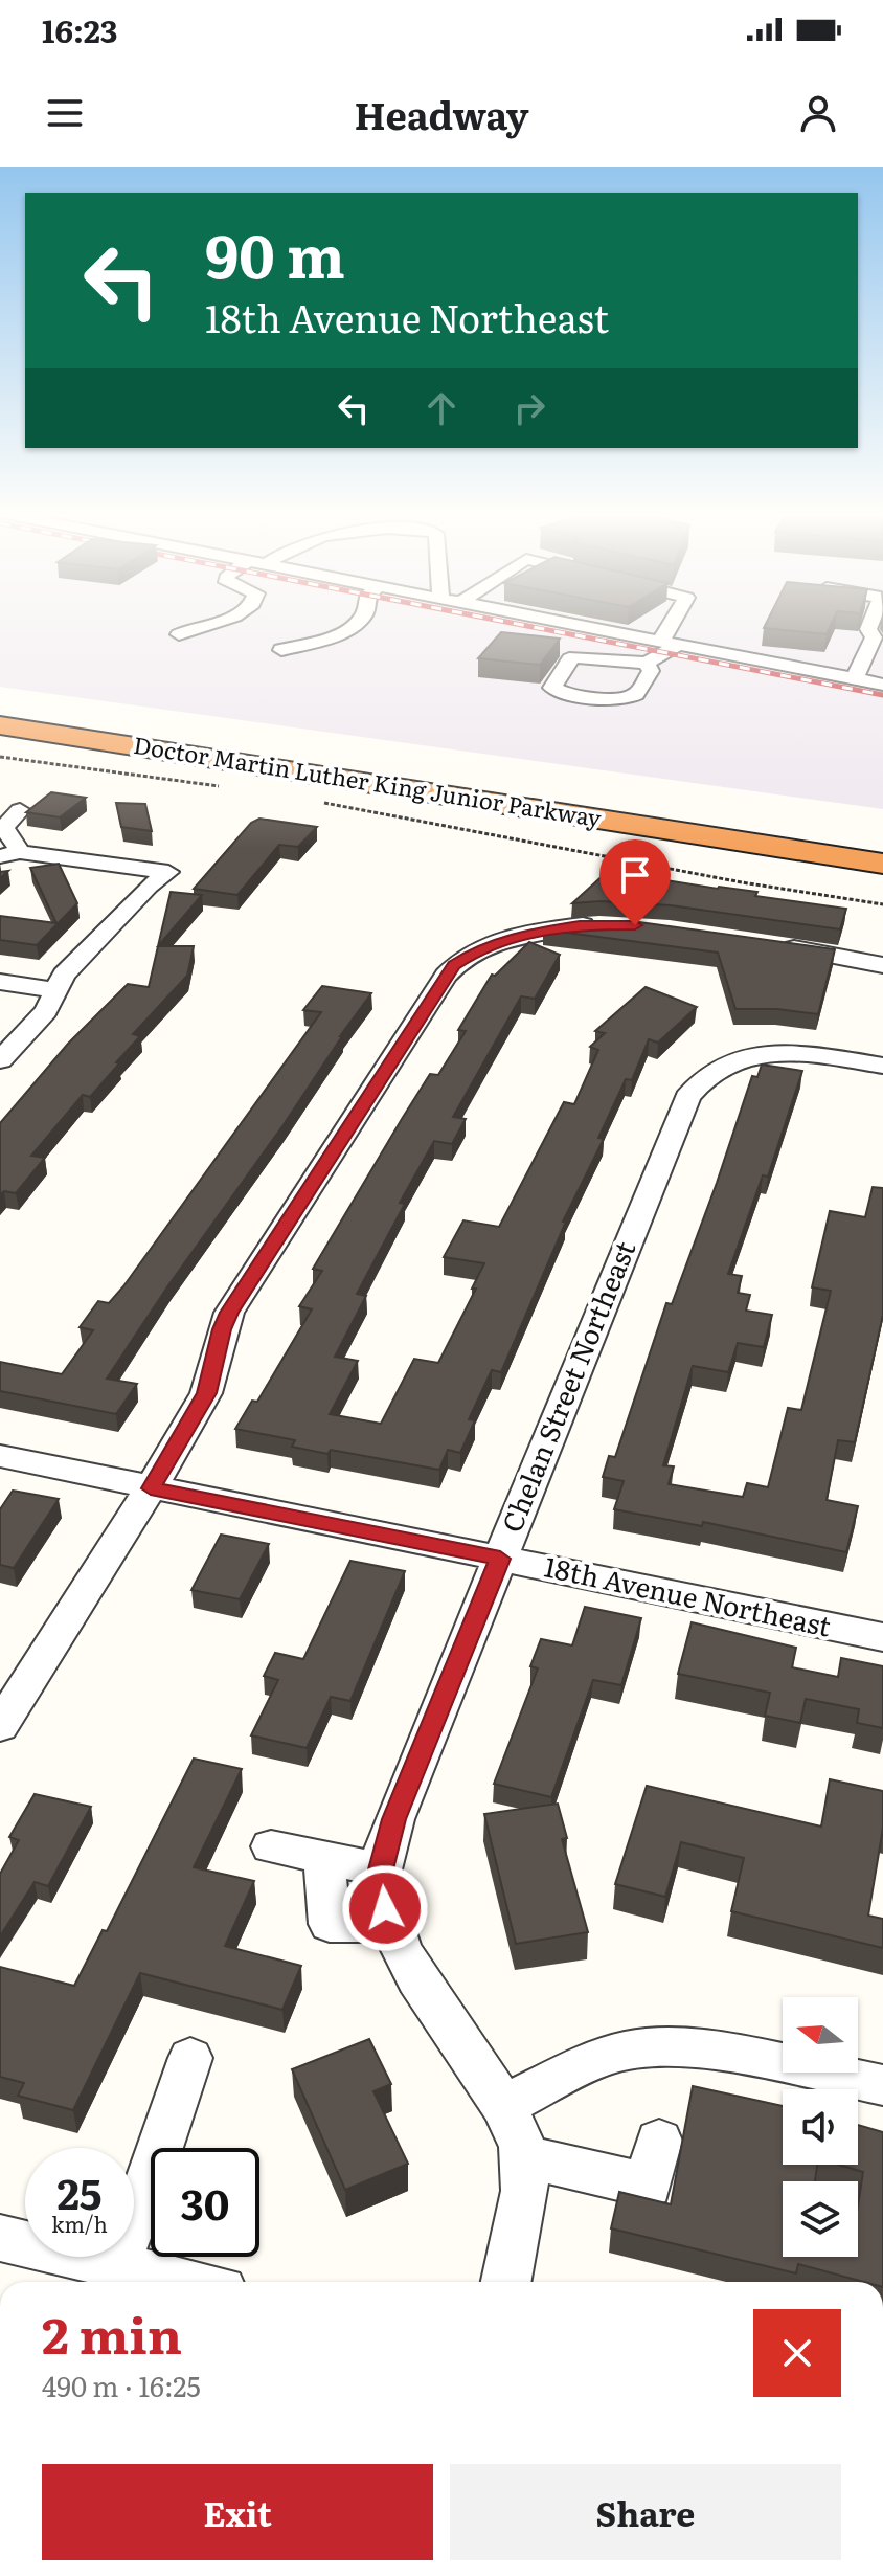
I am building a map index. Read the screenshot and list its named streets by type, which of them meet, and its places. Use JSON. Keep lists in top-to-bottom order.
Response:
{
  "streets": {
    "highway": ["Doctor Martin Luther King Junior Parkway"],
    "street": ["Chelan Street Northeast", "18th Avenue Northeast"]
  },
  "crossings": [
    ["Chelan Street Northeast", "18th Avenue Northeast"]
  ],
  "north": "left",
  "page": {
    "status": "16:23",
    "header": "Headway",
    "turn": ["90 m", "18th Avenue Northeast"],
    "speed": "25 km/h",
    "limit": "30",
    "heading": ["2 min", "490 m · 16:25"],
    "buttons": ["Exit", "Share"]
  }
}
